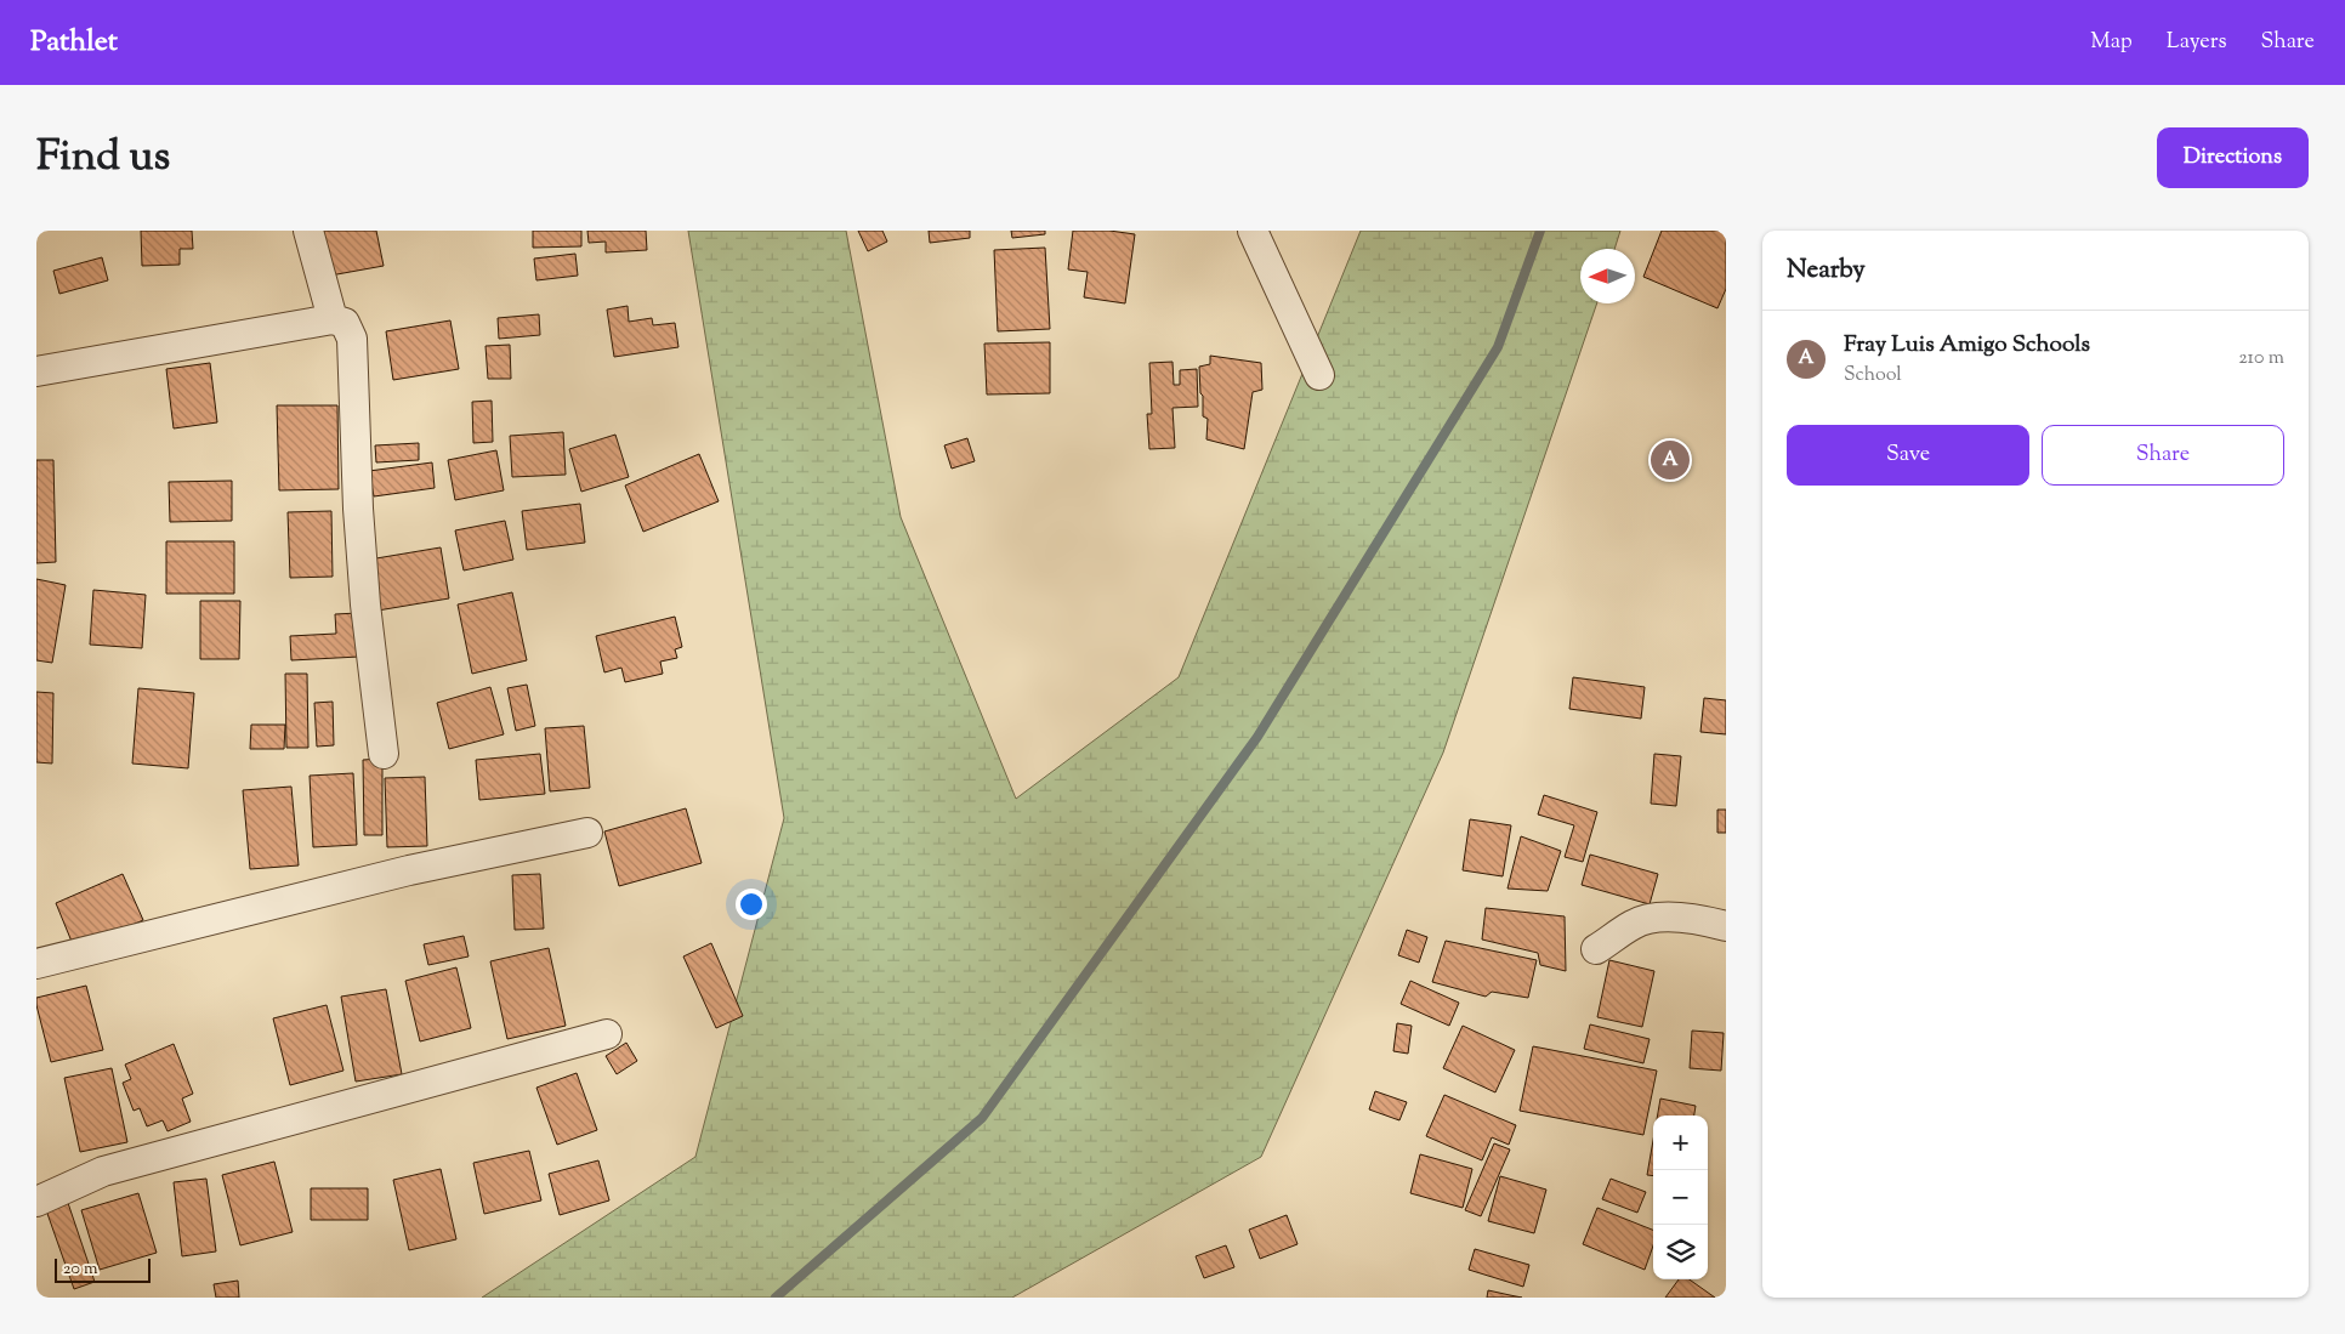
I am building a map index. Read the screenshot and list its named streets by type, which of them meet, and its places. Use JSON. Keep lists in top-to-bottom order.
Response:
{
  "scale_bar": "20 m",
  "north": "left",
  "page": {
    "header": "Pathlet",
    "nav": ["Map", "Layers", "Share"],
    "title": "Find us",
    "buttons": [
      "Directions",
      ["Save", "Share"]
    ],
    "heading": "Nearby",
    "list": [
      {
        "mark": "A",
        "name": "Fray Luis Amigo Schools",
        "note": "School",
        "value": "210 m"
      }
    ],
    "pins": "A",
    "map_buttons": ["+", "−"],
    "scale": "20 m"
  }
}
